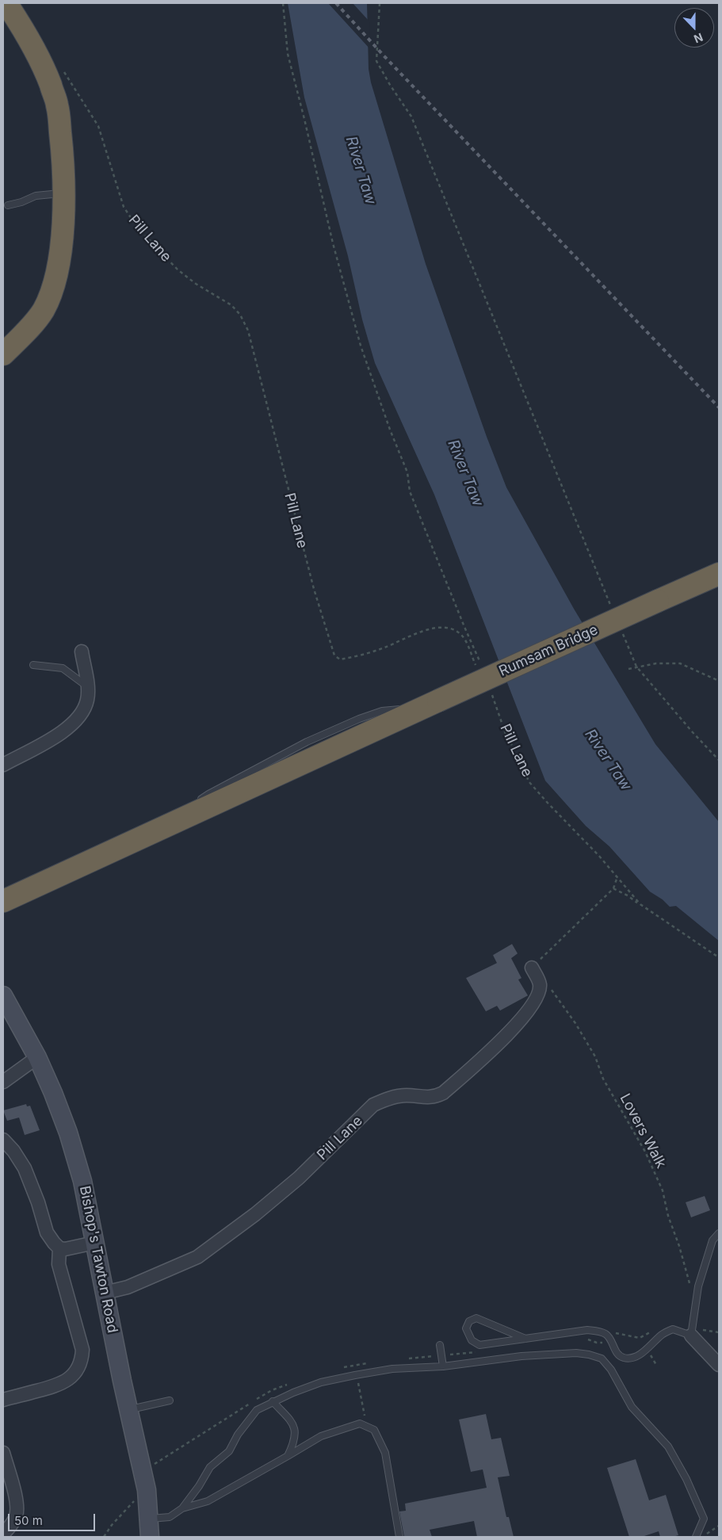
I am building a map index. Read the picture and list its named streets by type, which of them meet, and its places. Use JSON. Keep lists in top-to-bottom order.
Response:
{
  "streets": {
    "highway": ["Rumsam Bridge"],
    "main road": ["Bishop's Tawton Road"],
    "street": ["Pill Lane"],
    "path": ["Lovers Walk"]
  },
  "crossings": [
    ["Pill Lane", "Lovers Walk"],
    ["Pill Lane", "Bishop's Tawton Road"]
  ],
  "water": ["River Taw"],
  "scale_bar": "50 m",
  "north": "bottom"
}
